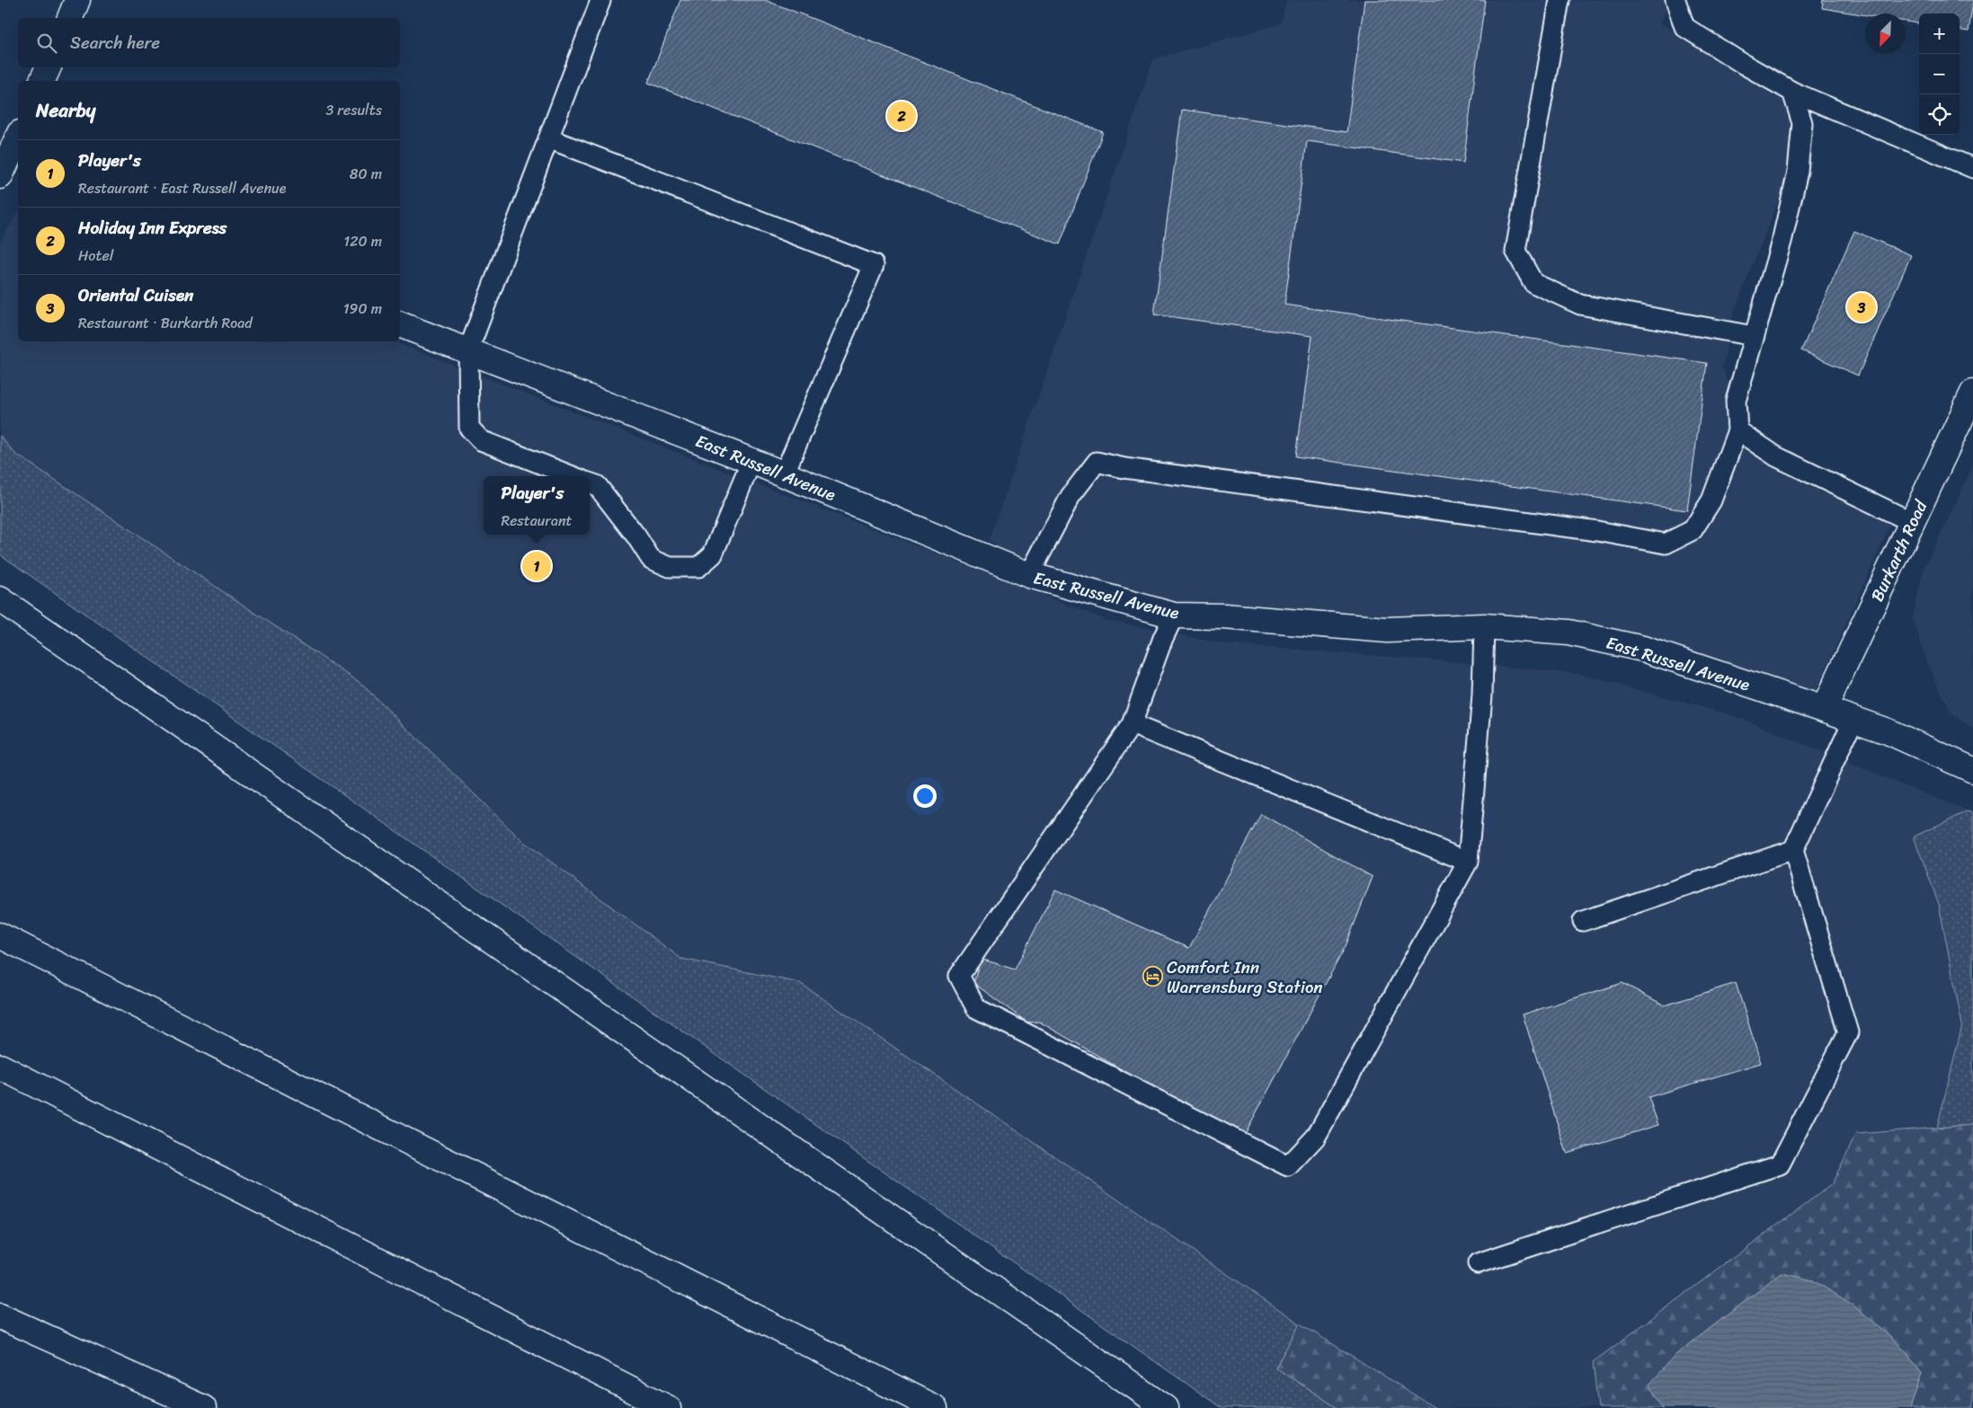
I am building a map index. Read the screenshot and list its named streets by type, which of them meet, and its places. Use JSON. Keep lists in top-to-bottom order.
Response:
{
  "streets": {
    "main road": ["East Russell Avenue", "Burkarth Road"]
  },
  "crossings": [
    ["East Russell Avenue", "Burkarth Road"]
  ],
  "places": {
    "hotel": ["Comfort Inn Warrensburg Station"]
  },
  "north": "bottom left",
  "page": {
    "map_buttons": ["+", "−"],
    "search": "Search here",
    "heading": ["Nearby", "3 results"],
    "pins": ["2", "3", "1"],
    "list": [
      {
        "mark": "1",
        "name": "Player's",
        "note": "Restaurant · East Russell Avenue",
        "value": "80 m"
      },
      {
        "mark": "2",
        "name": "Holiday Inn Express",
        "note": "Hotel",
        "value": "120 m"
      },
      {
        "mark": "3",
        "name": "Oriental Cuisen",
        "note": "Restaurant · Burkarth Road",
        "value": "190 m"
      }
    ],
    "popup": ["Player's", "Restaurant"]
  }
}
